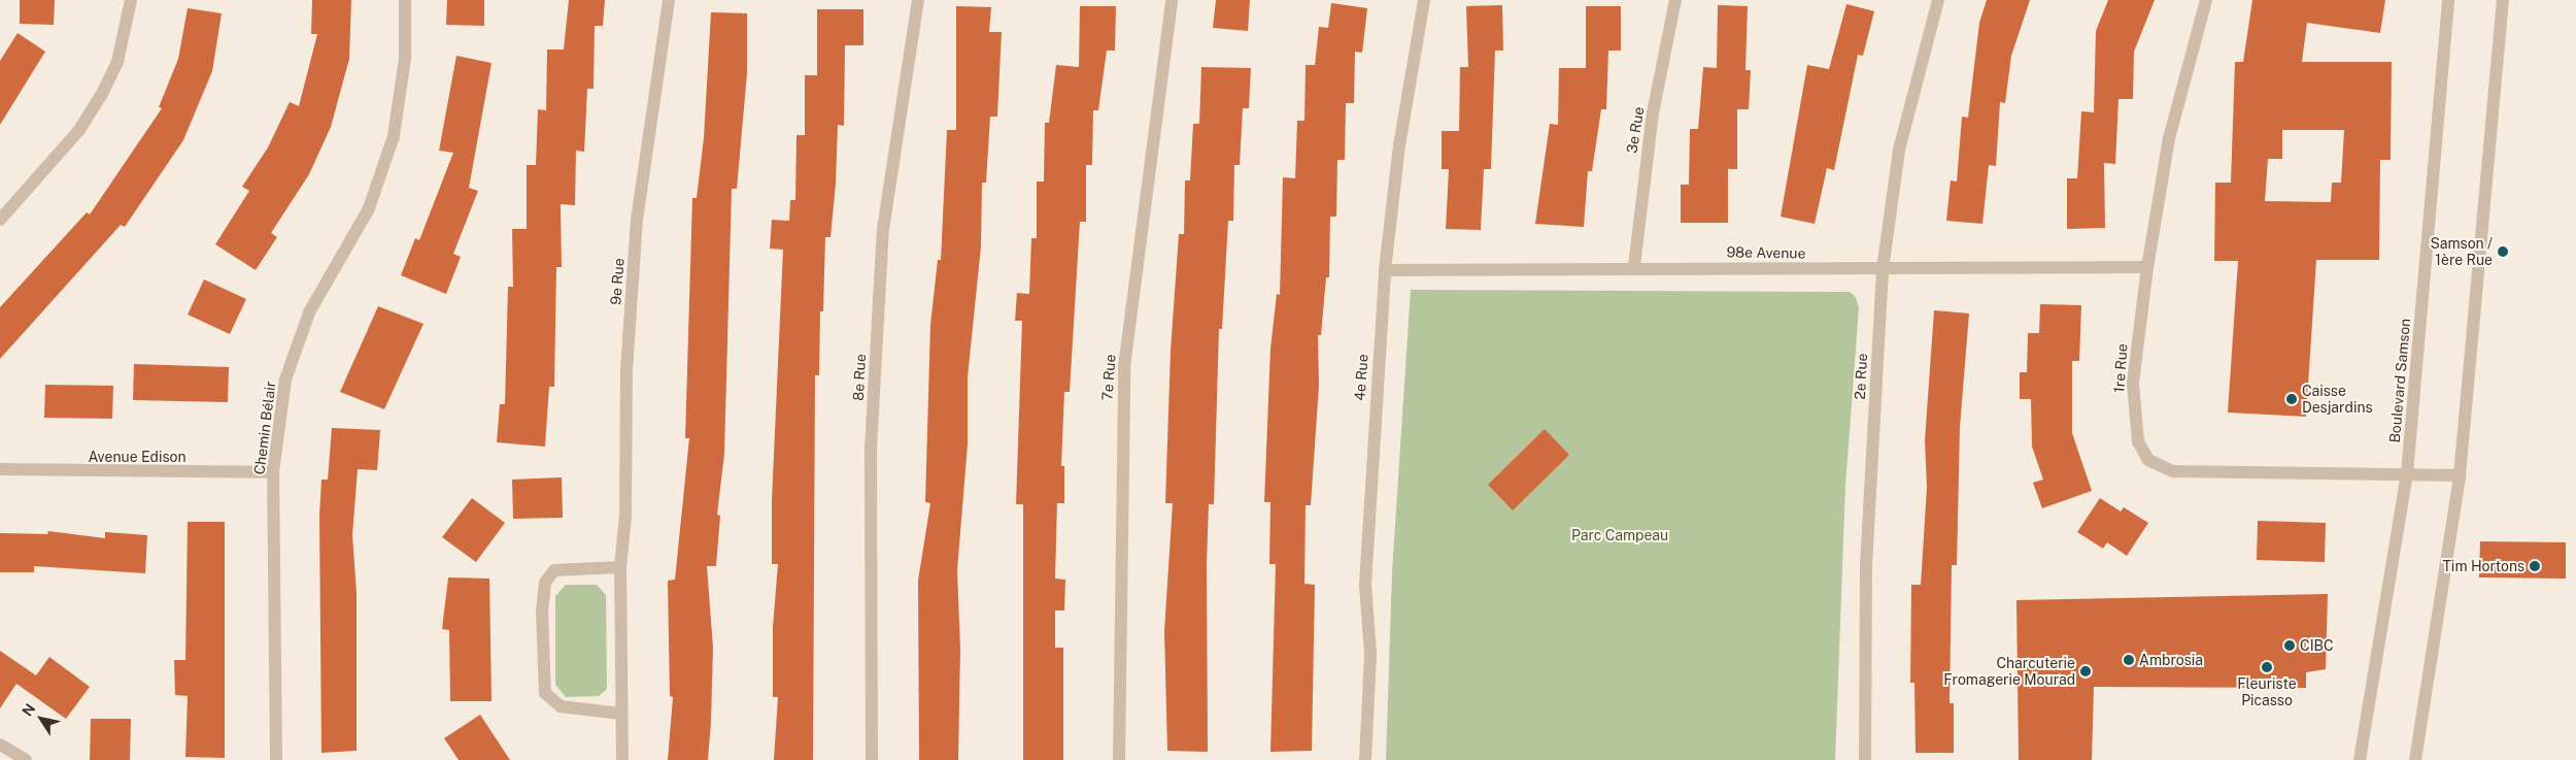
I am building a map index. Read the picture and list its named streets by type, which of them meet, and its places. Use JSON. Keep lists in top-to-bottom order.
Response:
{
  "streets": {
    "street": [
      "3e Rue",
      "98e Avenue",
      "9e Rue",
      "1re Rue",
      "2e Rue",
      "8e Rue",
      "7e Rue",
      "4e Rue",
      "Boulevard Samson",
      "Chemin Bélair",
      "Avenue Edison"
    ]
  },
  "crossings": [
    ["3e Rue", "98e Avenue"],
    ["98e Avenue", "1re Rue"],
    ["98e Avenue", "2e Rue"],
    ["98e Avenue", "4e Rue"],
    ["1re Rue", "Boulevard Samson"],
    ["Chemin Bélair", "Avenue Edison"]
  ],
  "parks": ["Parc Campeau"],
  "places": [
    "Samson / 1ère Rue",
    "Caisse Desjardins",
    "Tim Hortons",
    "CIBC",
    "Ambrosia",
    "Fleuriste Picasso",
    "Charcuterie Fromagerie Mourad"
  ],
  "north": "top left"
}
